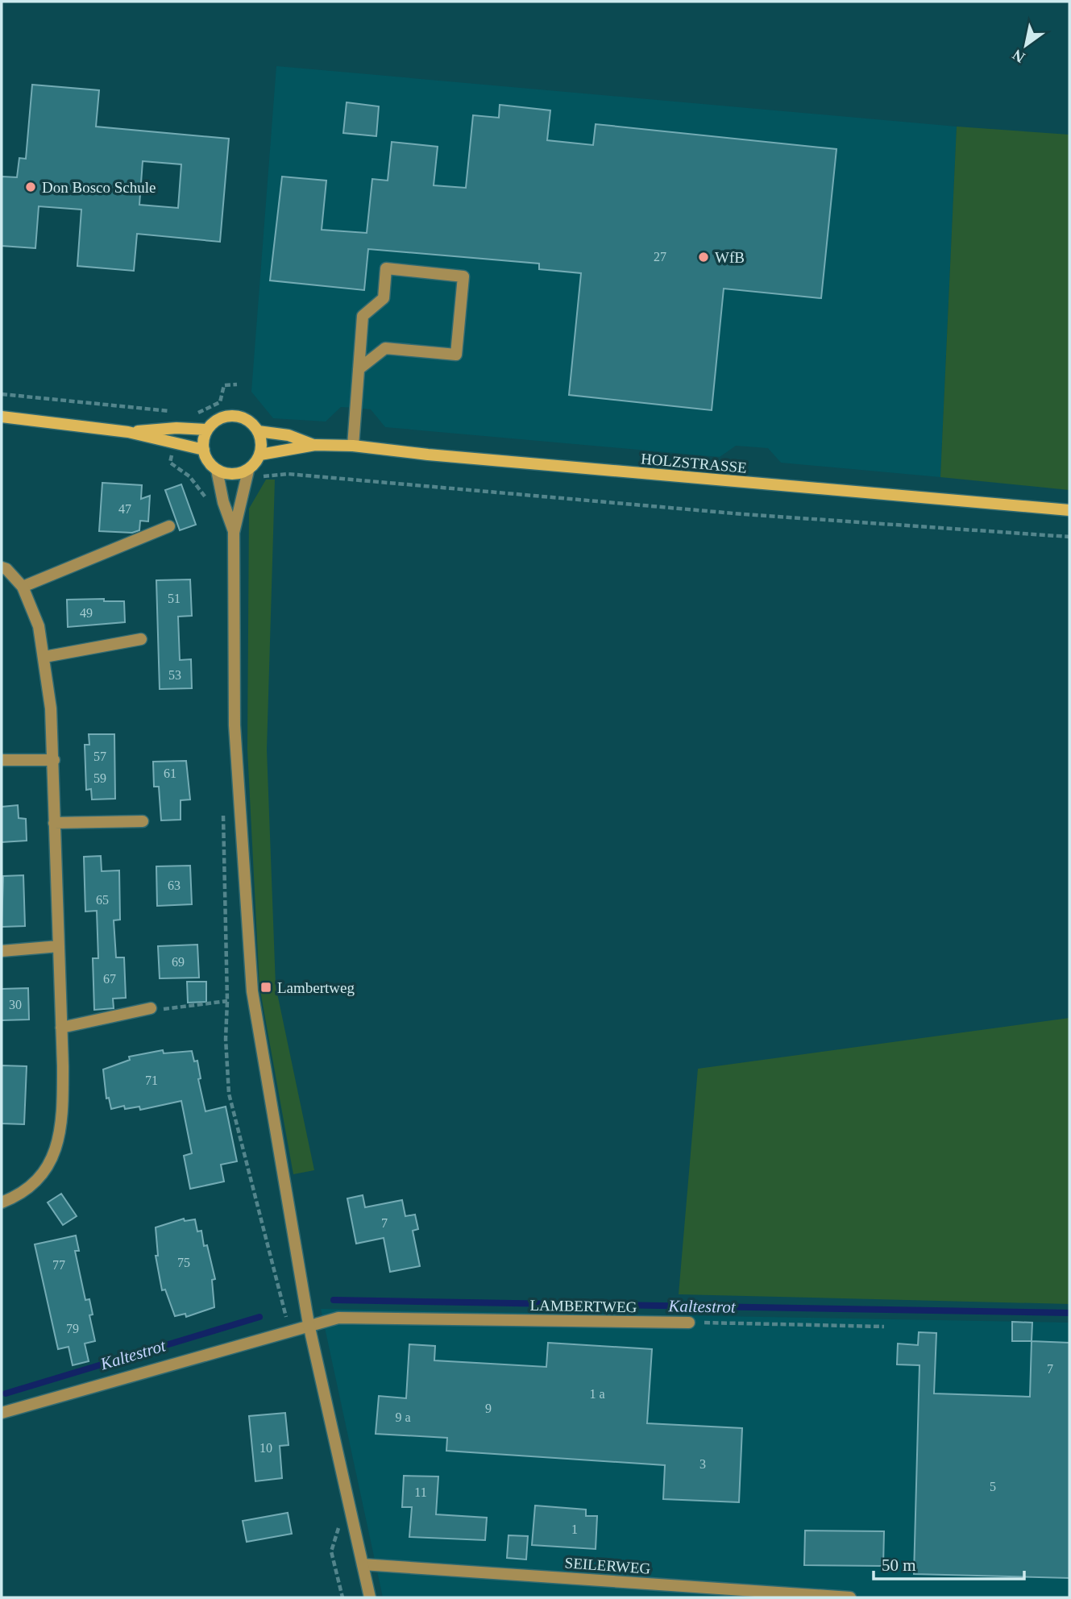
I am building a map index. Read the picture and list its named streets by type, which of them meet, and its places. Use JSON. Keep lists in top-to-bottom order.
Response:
{
  "streets": {
    "main road": ["HOLZSTRASSE"],
    "street": ["LAMBERTWEG", "SEILERWEG"]
  },
  "water": ["Kaltestrot"],
  "places": {
    "other": ["Don Bosco Schule", "WfB"],
    "transit": ["Lambertweg"]
  },
  "house_numbers": [
    "27",
    "47",
    "51",
    "49",
    "53",
    "57",
    "61",
    "59",
    "63",
    "65",
    "69",
    "67",
    "30",
    "71",
    "7",
    "75",
    "77",
    "79",
    "7",
    "1 a",
    "9",
    "9 a",
    "10",
    "3",
    "5",
    "11",
    "1"
  ],
  "scale_bar": "50 m",
  "north": "bottom left"
}
